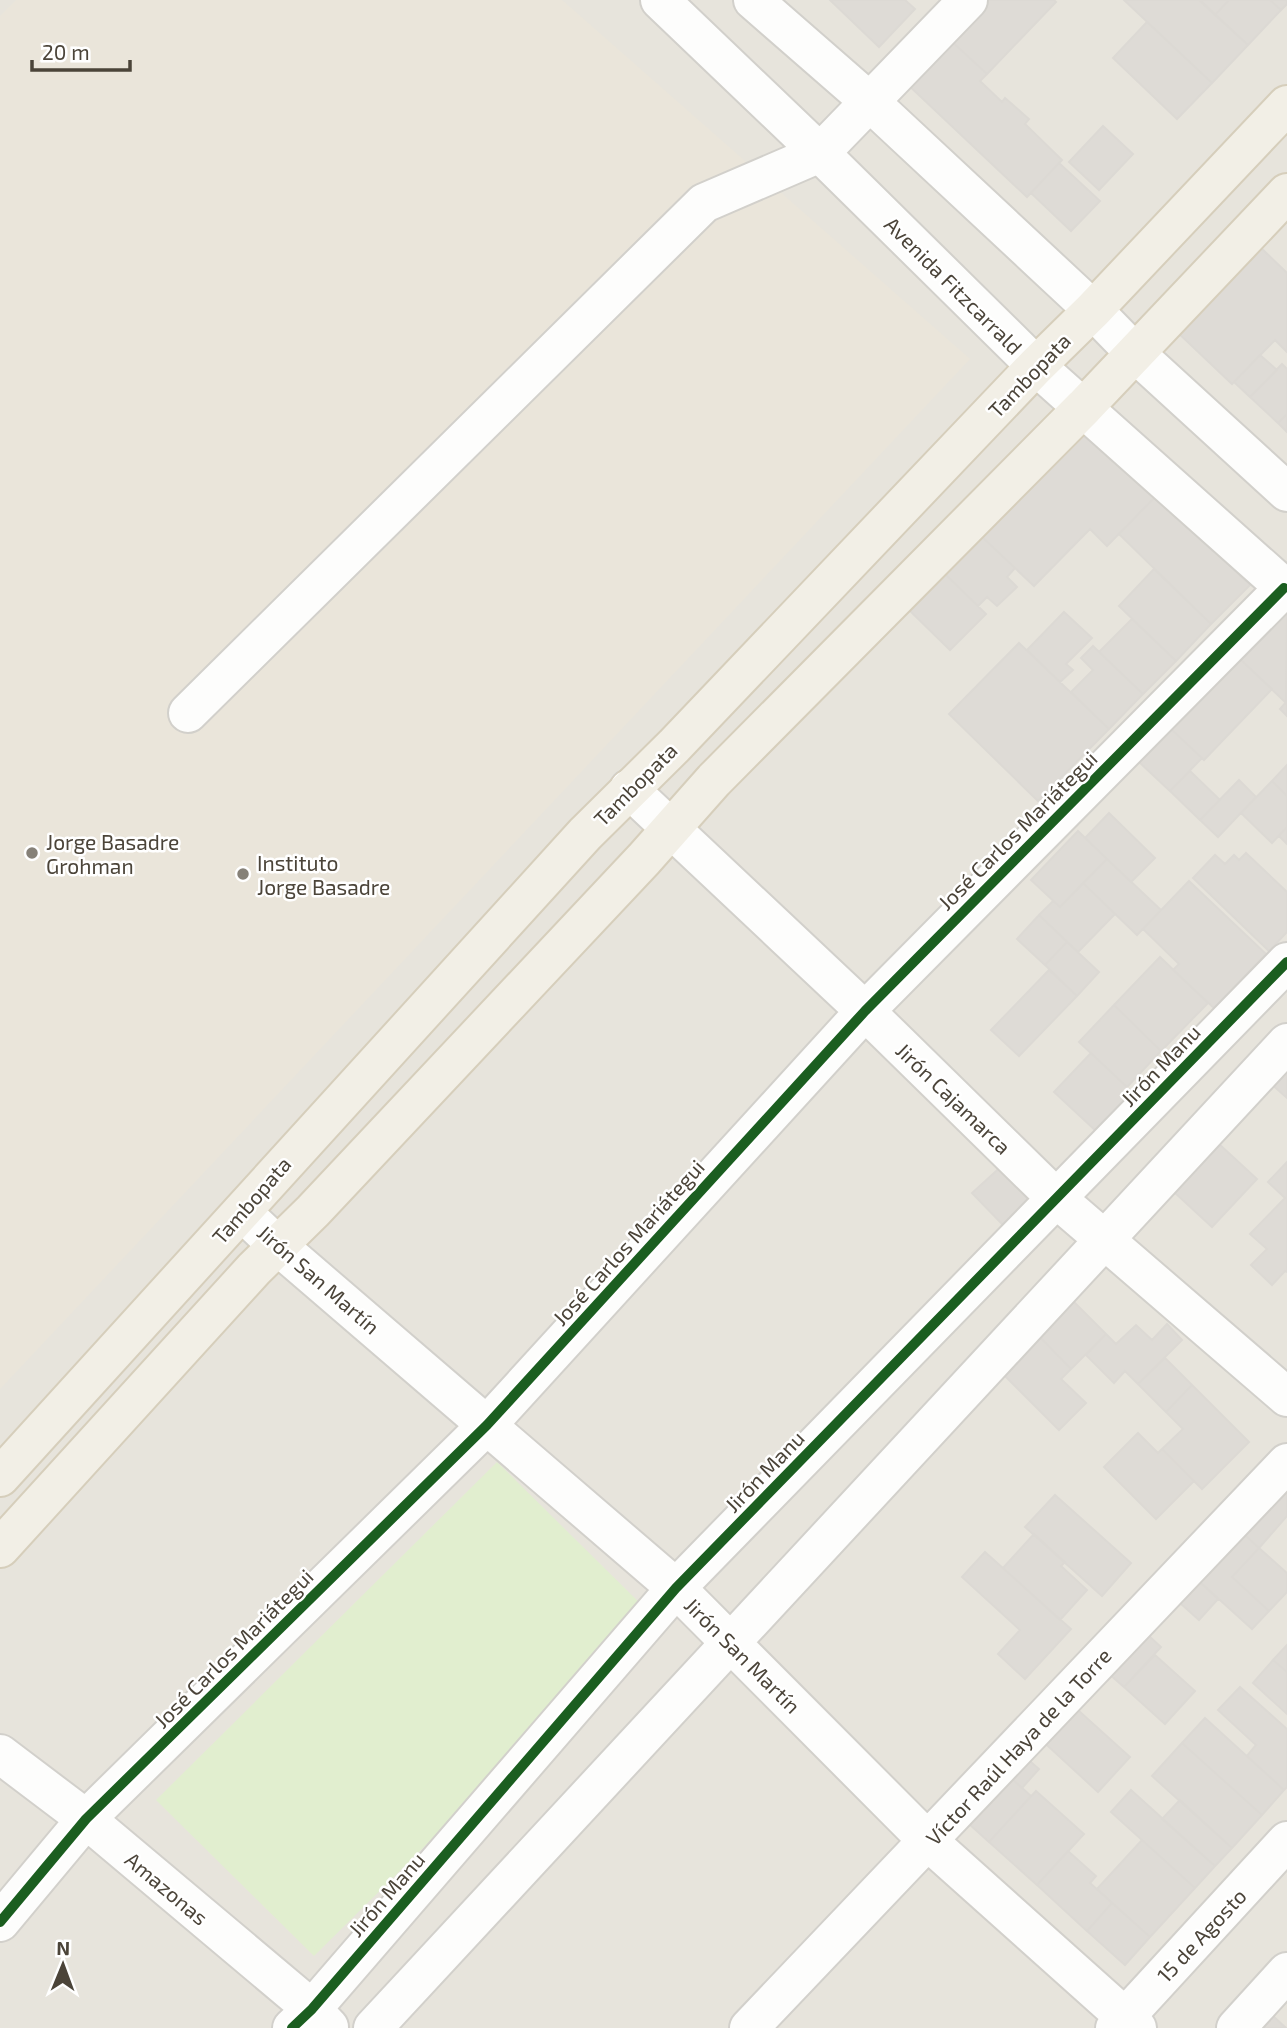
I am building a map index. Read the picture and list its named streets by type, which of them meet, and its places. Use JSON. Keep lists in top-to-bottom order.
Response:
{
  "streets": {
    "main road": ["Tambopata"],
    "street": [
      "Avenida Fitzcarrald",
      "José Carlos Mariátegui",
      "Jirón Manu",
      "Jirón Cajamarca",
      "Jirón San Martín",
      "Víctor Raúl Haya de la Torre",
      "Amazonas",
      "15 de Agosto"
    ]
  },
  "crossings": [
    ["Avenida Fitzcarrald", "Tambopata"],
    ["Avenida Fitzcarrald", "José Carlos Mariátegui"],
    ["Tambopata", "Jirón Cajamarca"],
    ["Tambopata", "Jirón San Martín"],
    ["José Carlos Mariátegui", "Jirón Cajamarca"],
    ["José Carlos Mariátegui", "Jirón San Martín"],
    ["José Carlos Mariátegui", "Amazonas"],
    ["Jirón Manu", "Jirón Cajamarca"],
    ["Jirón Manu", "Jirón San Martín"],
    ["Jirón Manu", "Amazonas"],
    ["Jirón San Martín", "Víctor Raúl Haya de la Torre"],
    ["Jirón San Martín", "15 de Agosto"]
  ],
  "places": ["Jorge Basadre Grohman", "Instituto Jorge Basadre"],
  "scale_bar": "20 m",
  "north": "top"
}
